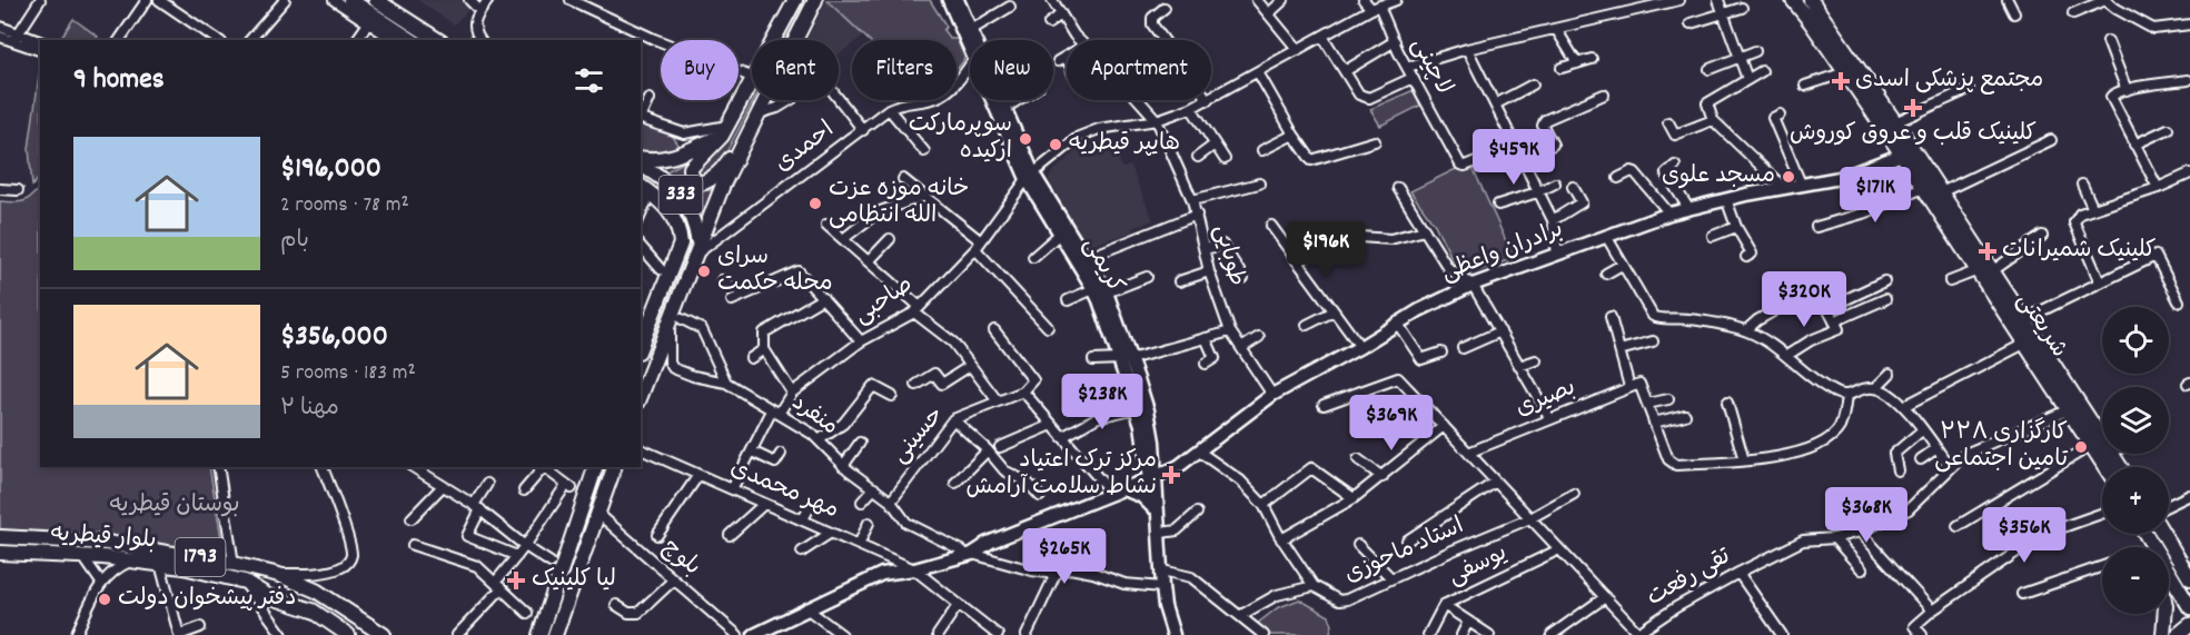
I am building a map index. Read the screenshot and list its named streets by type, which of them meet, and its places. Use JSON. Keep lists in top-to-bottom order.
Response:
{
  "streets": {
    "main road": [
      "333",
      "برادران واعظی",
      "کریمی",
      "شریعتی",
      "بلوار قیطریه",
      "1793"
    ],
    "street": [
      "لاچینی",
      "احمدی",
      "طوبایی",
      "صاحبی",
      "بصیری",
      "منفرد",
      "حسینی",
      "مهر محمدی",
      "استاد ماحوزی",
      "بلوچ",
      "یوسفی",
      "تقی رفعت"
    ]
  },
  "crossings": [
    ["لاچینی", "صاحبی"],
    ["احمدی", "333"],
    ["برادران واعظی", "طوبایی"],
    ["برادران واعظی", "کریمی"],
    ["برادران واعظی", "شریعتی"],
    ["برادران واعظی", "منفرد"],
    ["برادران واعظی", "مهر محمدی"],
    ["برادران واعظی", "استاد ماحوزی"],
    ["طوبایی", "صاحبی"],
    ["کریمی", "صاحبی"],
    ["کریمی", "منفرد"],
    ["صاحبی", "منفرد"],
    ["صاحبی", "مهر محمدی"],
    ["شریعتی", "تقی رفعت"],
    ["بصیری", "تقی رفعت"],
    ["منفرد", "حسینی"],
    ["استاد ماحوزی", "تقی رفعت"],
    ["یوسفی", "تقی رفعت"]
  ],
  "parks": ["بوستان قیطریه"],
  "places": {
    "health": [
      "مجتمع پزشکی اسدی",
      "کلینیک قلب و عروق کوروش",
      "کلینیک شمیرانات",
      "مرکز ترک اعتیاد نشاط سلامت آرامش",
      "لیا کلینیک"
    ],
    "other": [
      "سوپرمارکت ارکیده",
      "هایپر قیطریه",
      "مسجد علوی",
      "خانه موزه عزت الله انتظامی",
      "سرای محله حکمت",
      "کارگزاری ٣٣٨ تامین اجتماعی",
      "دفتر پیشخوان دولت"
    ]
  },
  "page": {
    "chip": [
      "Buy",
      "Rent",
      "Filters",
      "New",
      "Apartment"
    ],
    "heading": "9 homes",
    "list": [
      {
        "name": "$196,000",
        "note": "2 rooms · 78 m² · بام"
      },
      {
        "name": "$356,000",
        "note": "5 rooms · 183 m² · مهنا ۲"
      }
    ],
    "price": [
      "$459K",
      "$171K",
      "$196K",
      "$320K",
      "$238K",
      "$369K",
      "$368K",
      "$356K",
      "$265K"
    ],
    "map_buttons": ["+", "−"]
  }
}
